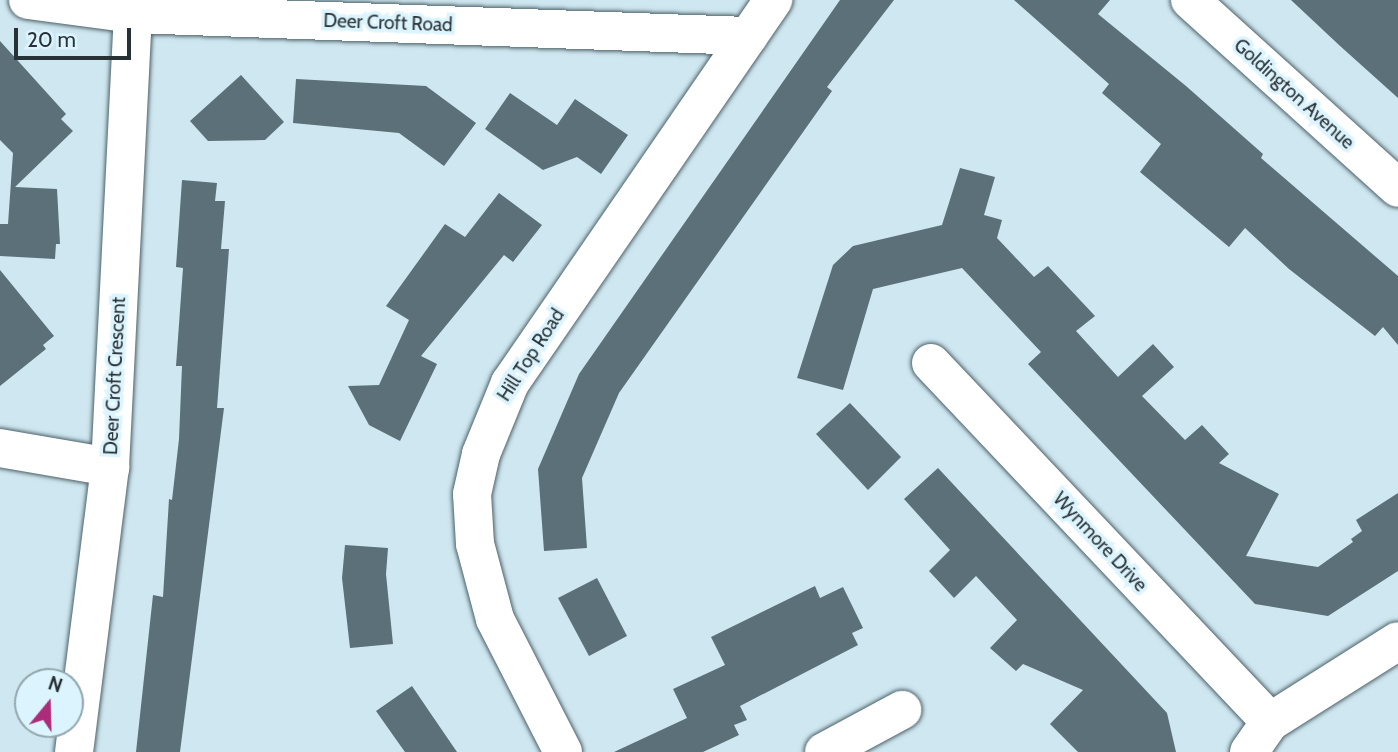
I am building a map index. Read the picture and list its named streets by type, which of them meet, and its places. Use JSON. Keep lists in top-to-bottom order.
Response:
{
  "streets": {
    "street": [
      "Deer Croft Road",
      "Goldington Avenue",
      "Hill Top Road",
      "Deer Croft Crescent",
      "Wynmore Drive"
    ]
  },
  "crossings": [
    ["Deer Croft Road", "Hill Top Road"],
    ["Deer Croft Road", "Deer Croft Crescent"]
  ],
  "scale_bar": "20 m",
  "north": "top"
}
